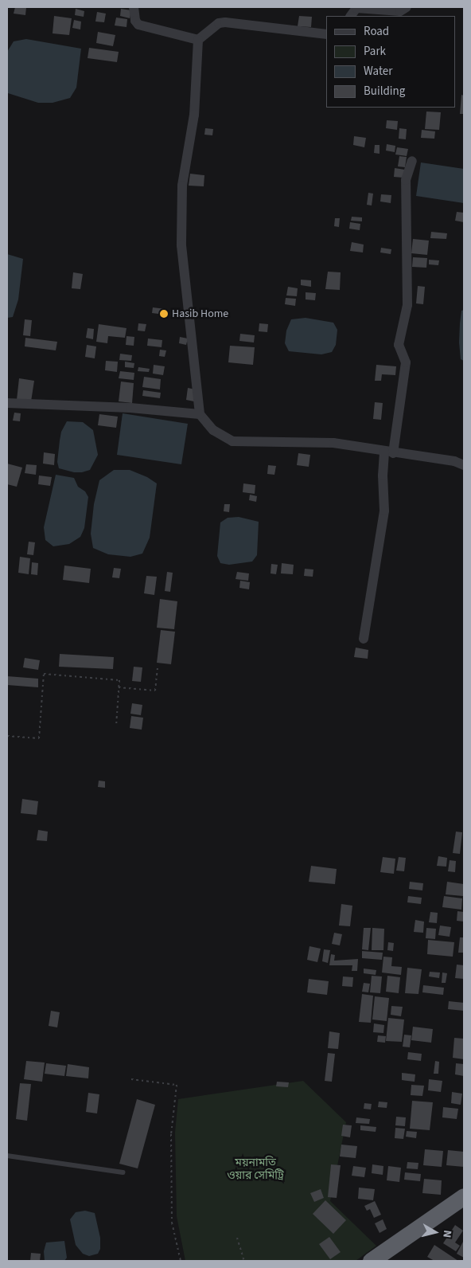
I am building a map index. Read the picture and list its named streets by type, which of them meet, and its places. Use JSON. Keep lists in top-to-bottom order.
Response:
{
  "parks": ["ময়নামতি ওয়ার সেমিট্রি"],
  "places": ["Hasib Home"],
  "legend": [
    "Road",
    "Park",
    "Water",
    "Building"
  ],
  "north": "right"
}
